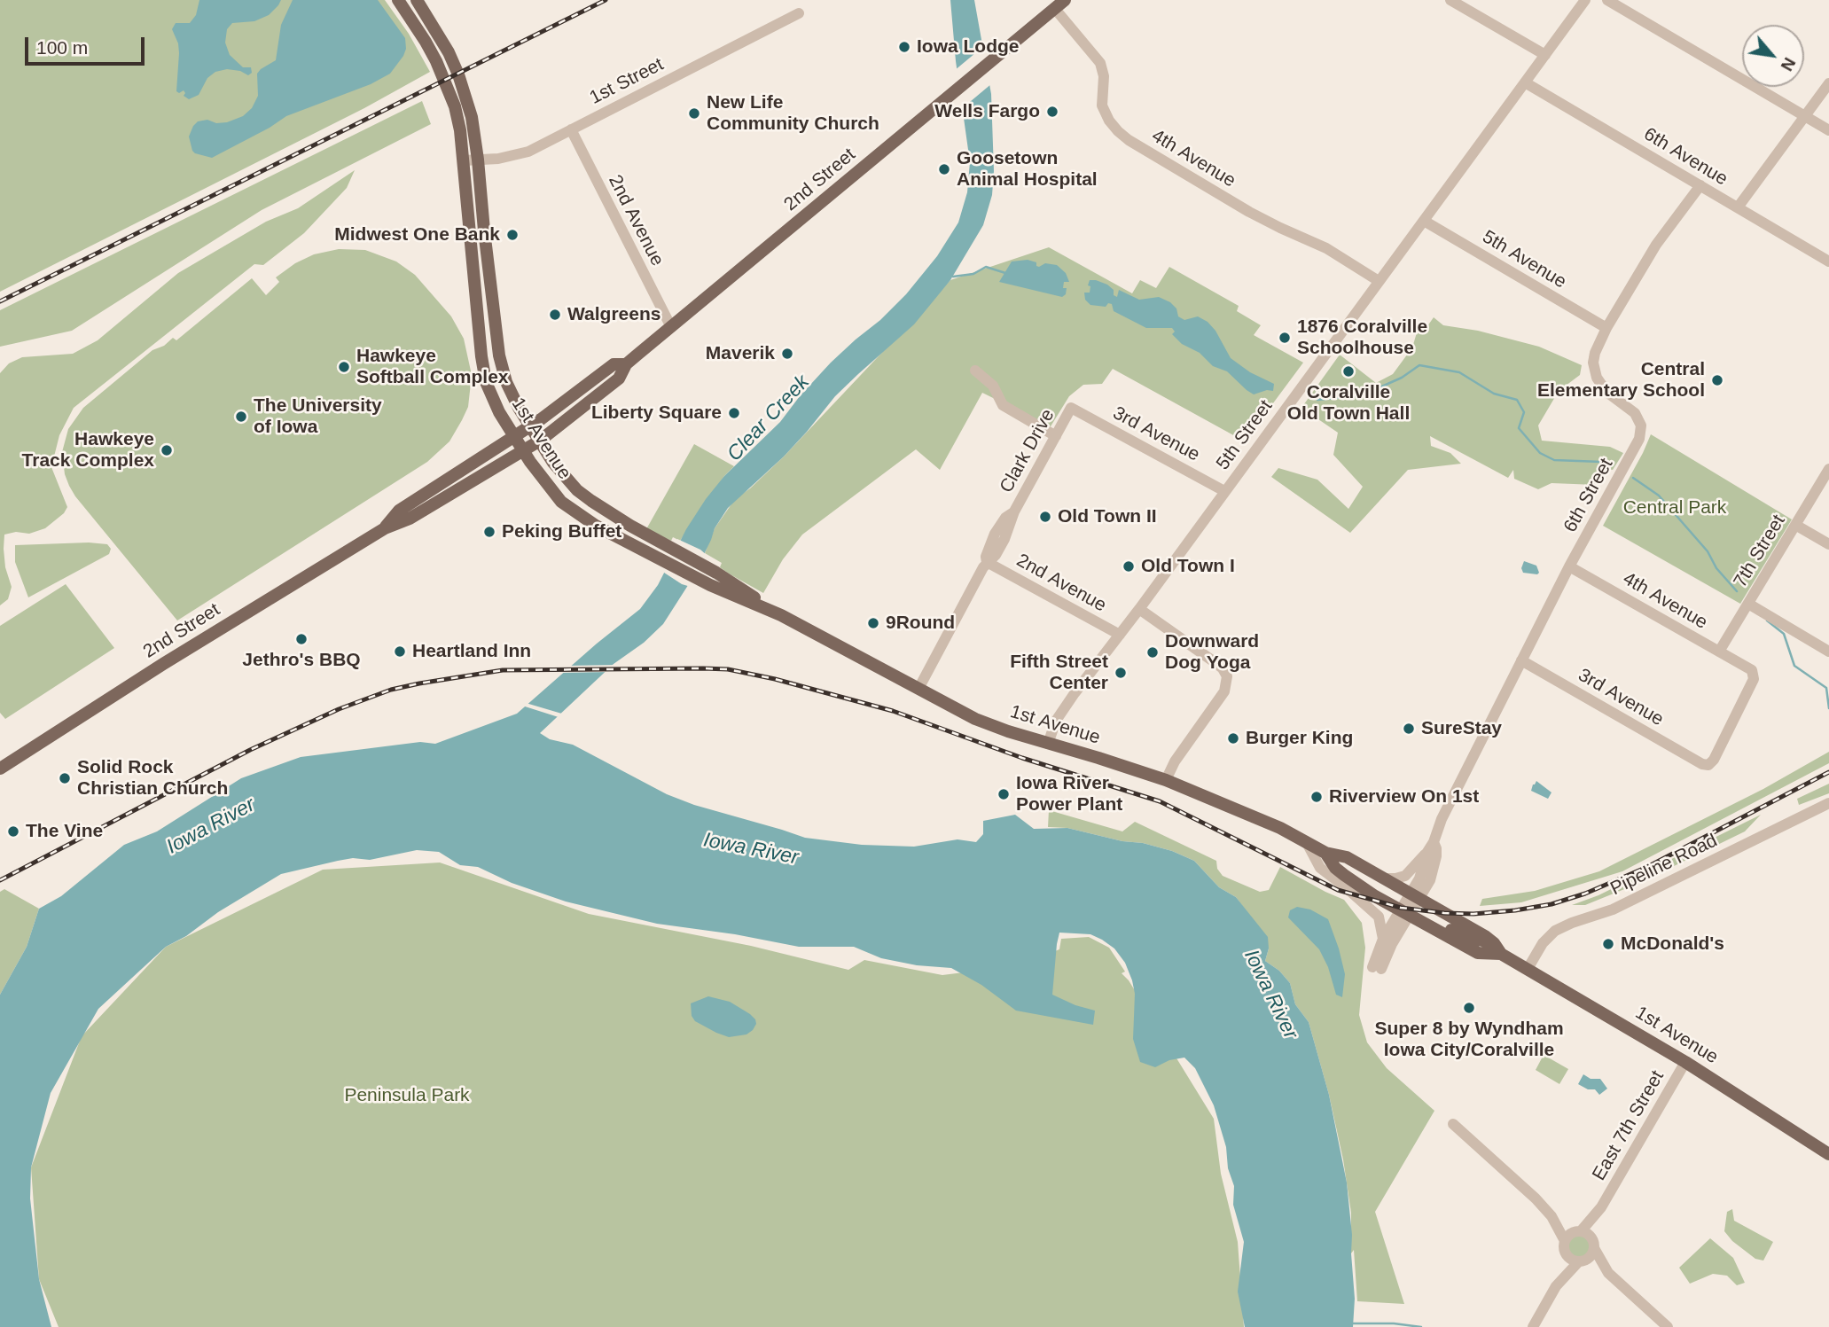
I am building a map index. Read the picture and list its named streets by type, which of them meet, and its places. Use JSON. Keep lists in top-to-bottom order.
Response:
{
  "streets": {
    "main road": ["2nd Street", "1st Avenue"],
    "street": [
      "1st Street",
      "6th Avenue",
      "4th Avenue",
      "2nd Avenue",
      "5th Avenue",
      "3rd Avenue",
      "5th Street",
      "Clark Drive",
      "6th Street",
      "7th Street",
      "Pipeline Road",
      "East 7th Street"
    ]
  },
  "crossings": [
    ["1st Street", "2nd Avenue"],
    ["1st Street", "1st Avenue"],
    ["6th Avenue", "5th Street"],
    ["6th Avenue", "6th Street"],
    ["4th Avenue", "2nd Street"],
    ["4th Avenue", "3rd Avenue"],
    ["4th Avenue", "5th Street"],
    ["4th Avenue", "6th Street"],
    ["4th Avenue", "7th Street"],
    ["2nd Street", "2nd Avenue"],
    ["2nd Street", "1st Avenue"],
    ["2nd Avenue", "5th Street"],
    ["2nd Avenue", "Clark Drive"],
    ["5th Avenue", "5th Street"],
    ["5th Avenue", "6th Street"],
    ["3rd Avenue", "5th Street"],
    ["3rd Avenue", "Clark Drive"],
    ["3rd Avenue", "6th Street"],
    ["5th Street", "1st Avenue"],
    ["1st Avenue", "Clark Drive"],
    ["1st Avenue", "6th Street"],
    ["1st Avenue", "Pipeline Road"],
    ["1st Avenue", "East 7th Street"]
  ],
  "water": ["Clear Creek", "Iowa River"],
  "parks": ["Central Park", "Peninsula Park"],
  "places": [
    "Iowa Lodge",
    "Wells Fargo",
    "New Life Community Church",
    "Goosetown Animal Hospital",
    "Midwest One Bank",
    "Walgreens",
    "1876 Coralville Schoolhouse",
    "Maverik",
    "Hawkeye Softball Complex",
    "Coralville Old Town Hall",
    "Central Elementary School",
    "Liberty Square",
    "The University of Iowa",
    "Hawkeye Track Complex",
    "Old Town II",
    "Peking Buffet",
    "Old Town I",
    "9Round",
    "Jethro's BBQ",
    "Heartland Inn",
    "Downward Dog Yoga",
    "Fifth Street Center",
    "SureStay",
    "Burger King",
    "Solid Rock Christian Church",
    "Iowa River Power Plant",
    "Riverview On 1st",
    "The Vine",
    "McDonald's",
    "Super 8 by Wyndham Iowa City/Coralville"
  ],
  "scale_bar": "100 m",
  "north": "bottom right"
}
